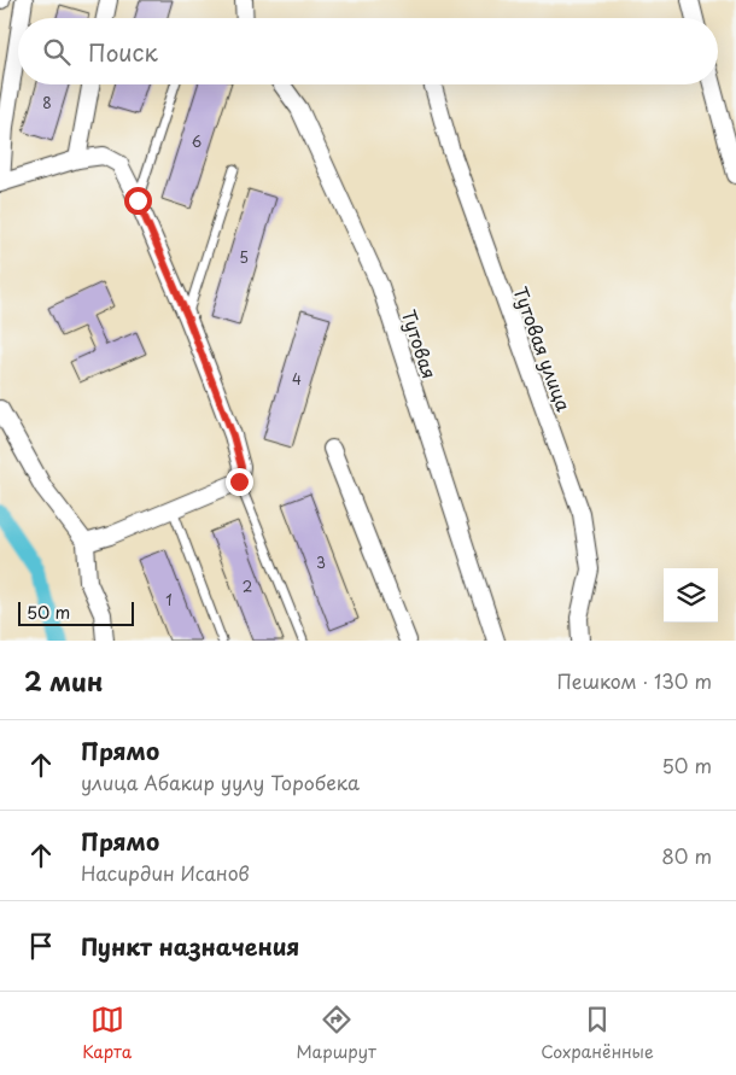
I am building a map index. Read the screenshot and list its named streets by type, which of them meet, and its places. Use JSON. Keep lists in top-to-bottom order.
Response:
{
  "streets": {
    "street": ["Тутовая", "Тутовая улица"]
  },
  "house_numbers": [
    "8",
    "6",
    "5",
    "4",
    "3",
    "2",
    "1"
  ],
  "scale_bar": "50 m",
  "page": {
    "search": "Поиск",
    "scale": "50 m",
    "heading": ["2 мин", "Пешком · 130 m"],
    "list": [
      ["Прямо", "улица Абакир уулу Торобека", "50 m"],
      ["Прямо", "Насирдин Исанов", "80 m"],
      "Пункт назначения"
    ],
    "nav": ["Карта", "Маршрут", "Сохранённые"]
  }
}
